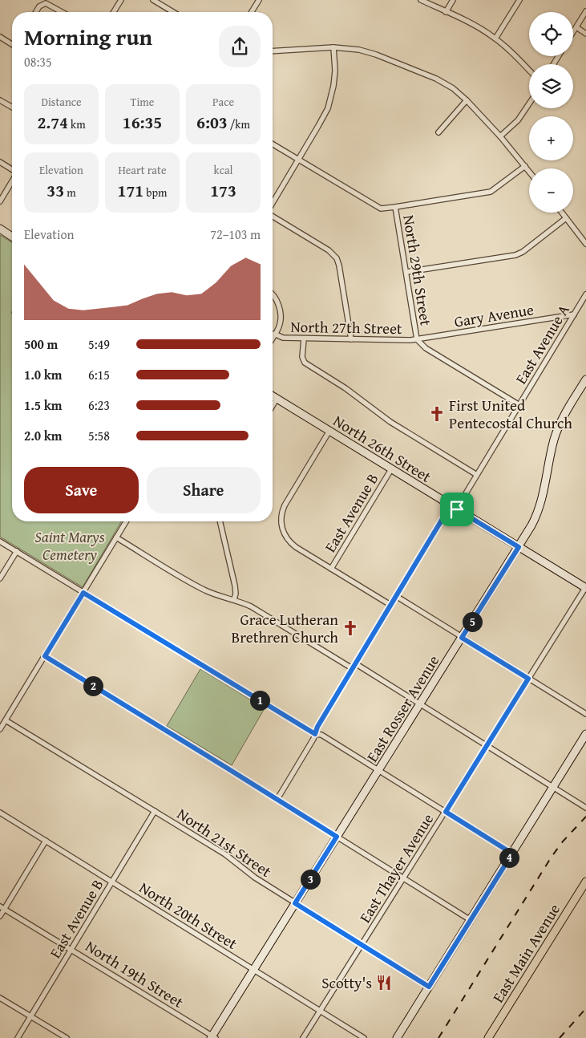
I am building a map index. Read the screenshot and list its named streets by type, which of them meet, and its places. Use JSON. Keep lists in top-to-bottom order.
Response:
{
  "streets": {
    "main road": ["East Main Avenue"],
    "street": [
      "North 29th Street",
      "Gary Avenue",
      "North 27th Street",
      "East Avenue A",
      "North 26th Street",
      "East Avenue B",
      "East Rosser Avenue",
      "North 21st Street",
      "East Thayer Avenue",
      "North 20th Street",
      "North 19th Street"
    ]
  },
  "crossings": [
    ["North 29th Street", "Gary Avenue"],
    ["North 29th Street", "North 27th Street"],
    ["Gary Avenue", "North 27th Street"],
    ["Gary Avenue", "East Avenue A"],
    ["North 27th Street", "East Avenue A"],
    ["East Avenue A", "North 26th Street"],
    ["North 26th Street", "East Avenue B"],
    ["North 26th Street", "East Rosser Avenue"],
    ["North 26th Street", "East Thayer Avenue"],
    ["East Avenue B", "North 21st Street"],
    ["East Avenue B", "North 20th Street"],
    ["East Avenue B", "North 19th Street"],
    ["East Rosser Avenue", "North 21st Street"],
    ["East Rosser Avenue", "North 20th Street"],
    ["East Rosser Avenue", "North 19th Street"],
    ["North 21st Street", "East Thayer Avenue"],
    ["East Thayer Avenue", "North 20th Street"]
  ],
  "parks": ["Saint Marys Cemetery"],
  "places": {
    "church": ["First United Pentecostal Church", "Grace Lutheran Brethren Church"],
    "restaurant": ["Scotty's"]
  },
  "page": {
    "map_buttons": ["+", "−"],
    "heading": ["Morning run", "08:35"],
    "stats": [
      ["Distance", "2.74 km"],
      ["Time", "16:35"],
      ["Pace", "6:03 /km"],
      ["Elevation", "33 m"],
      ["Heart rate", "171 bpm"],
      ["kcal", "173"]
    ],
    "chart": ["Elevation", "72–103 m"],
    "list": [
      {
        "name": "500 m",
        "note": "5:49"
      },
      {
        "name": "1.0 km",
        "note": "6:15"
      },
      {
        "name": "1.5 km",
        "note": "6:23"
      },
      {
        "name": "2.0 km",
        "note": "5:58"
      }
    ],
    "buttons": ["Save", "Share"],
    "pins": [
      "5",
      "2",
      "1",
      "4",
      "3"
    ]
  }
}
